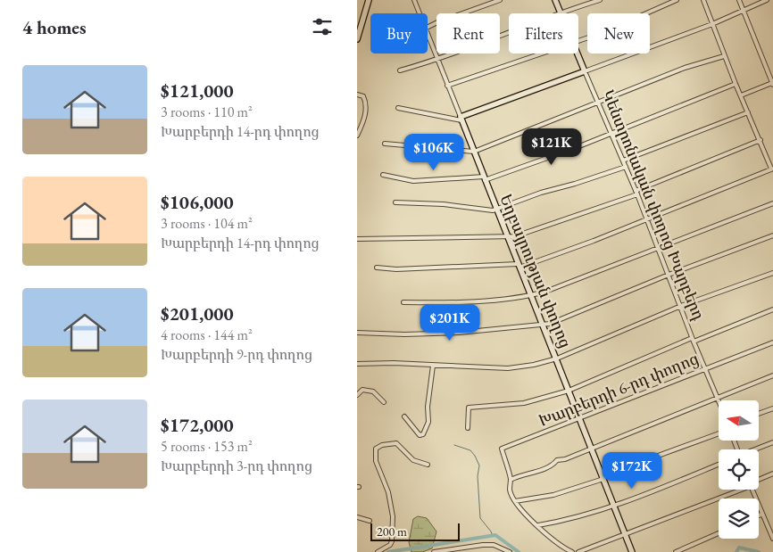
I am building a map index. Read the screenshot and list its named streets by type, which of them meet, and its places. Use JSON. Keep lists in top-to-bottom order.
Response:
{
  "streets": {
    "street": ["Կենտրոնական փողոց Խարբերդ", "Եղբայրության փողոց", "Խարբերդի 6-րդ փողոց"]
  },
  "crossings": [
    ["Կենտրոնական փողոց Խարբերդ", "Խարբերդի 6-րդ փողոց"],
    ["Եղբայրության փողոց", "Խարբերդի 6-րդ փողոց"]
  ],
  "scale_bar": "200 m",
  "north": "left",
  "page": {
    "heading": "4 homes",
    "chip": [
      "Buy",
      "Rent",
      "Filters",
      "New"
    ],
    "list": [
      {
        "name": "$121,000",
        "note": "3 rooms · 110 m² · Խարբերդի 14-րդ փողոց"
      },
      {
        "name": "$106,000",
        "note": "3 rooms · 104 m² · Խարբերդի 14-րդ փողոց"
      },
      {
        "name": "$201,000",
        "note": "4 rooms · 144 m² · Խարբերդի 9-րդ փողոց"
      },
      {
        "name": "$172,000",
        "note": "5 rooms · 153 m² · Խարբերդի 3-րդ փողոց"
      }
    ],
    "price": [
      "$121K",
      "$106K",
      "$201K",
      "$172K"
    ],
    "scale": "200 m"
  }
}
